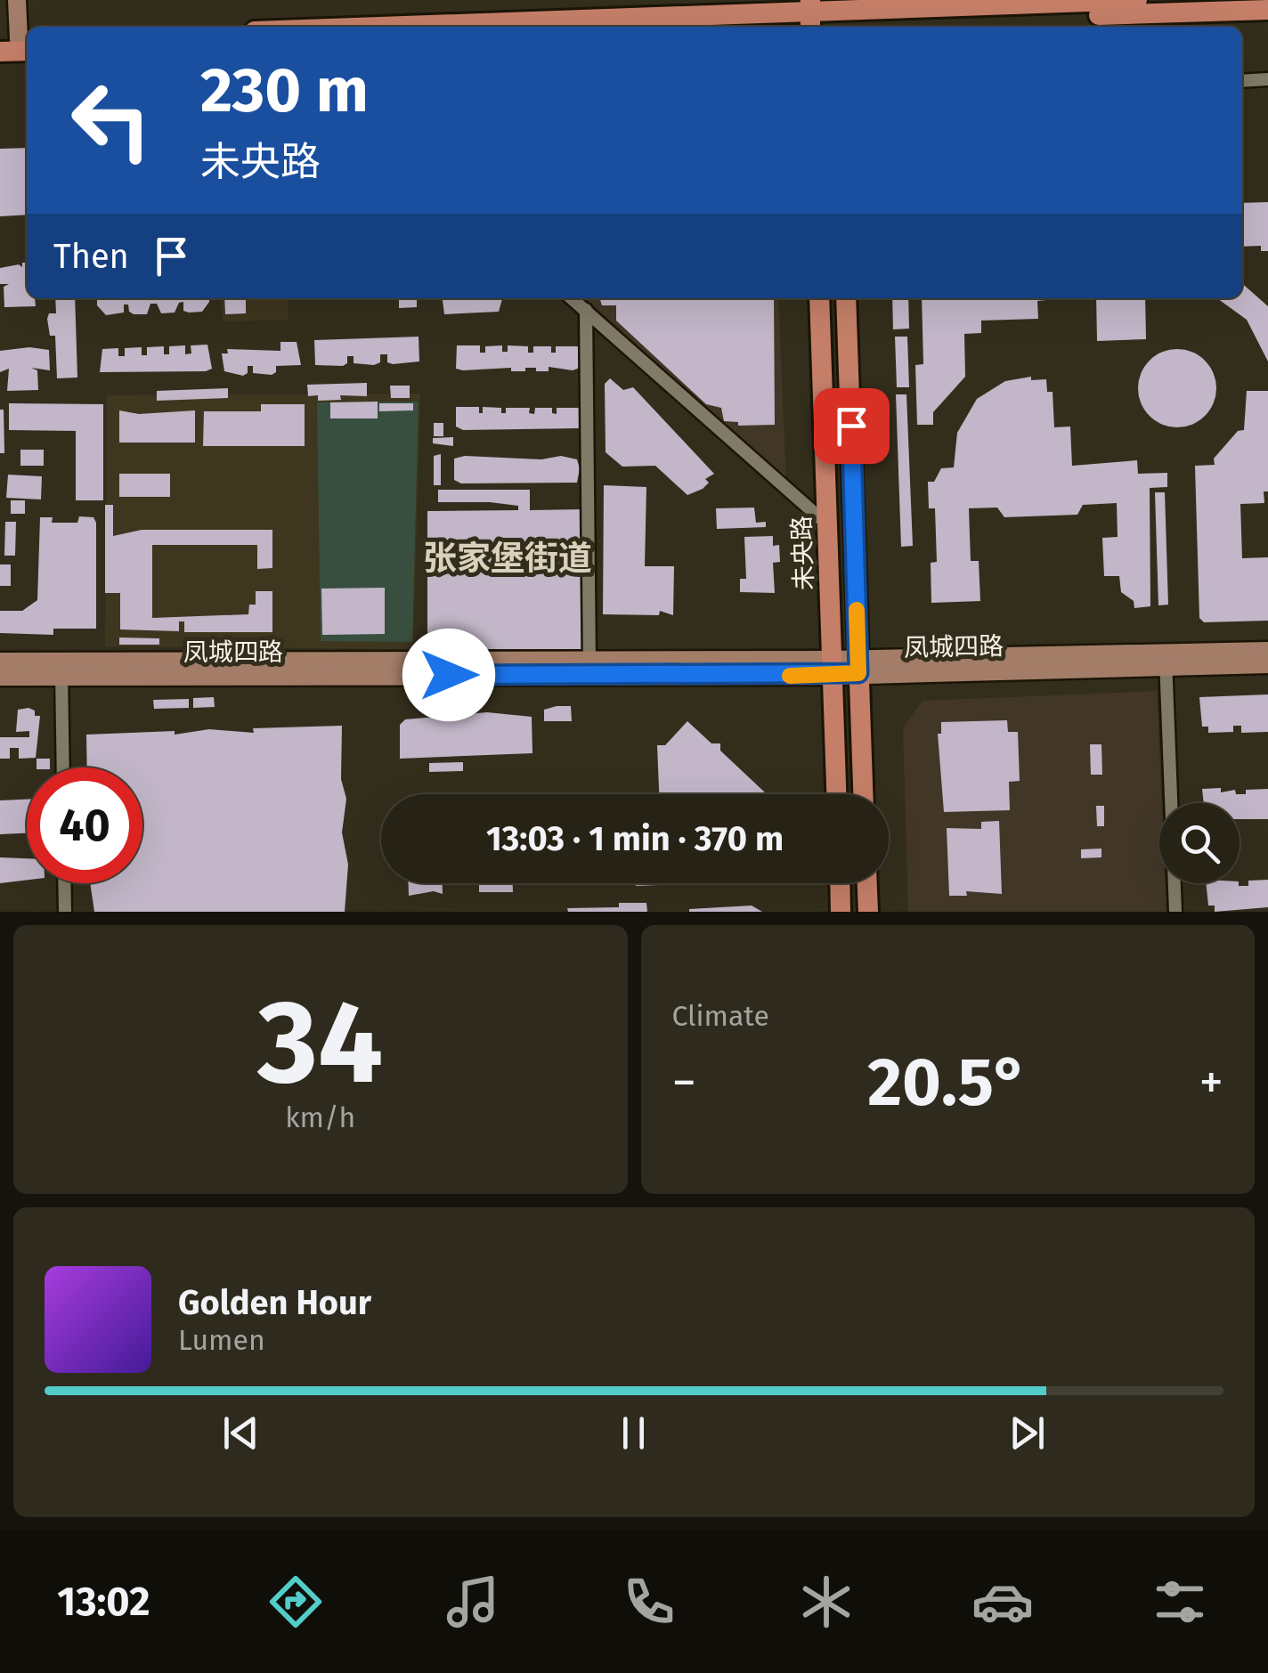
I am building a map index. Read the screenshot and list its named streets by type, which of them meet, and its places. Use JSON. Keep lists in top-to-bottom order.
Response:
{
  "streets": {
    "main road": ["未央路"],
    "street": ["凤城四路"]
  },
  "crossings": [
    ["未央路", "凤城四路"]
  ],
  "districts": ["张家堡街道"],
  "page": {
    "turn": ["230 m", "未央路"],
    "then": "Then",
    "limit": "40",
    "trip": "13:03 · 1 min · 370 m",
    "tile": [
      ["34", "km/h"],
      "Climate"
    ],
    "heat": ["−", "20.5°", "+"],
    "song": ["Golden Hour", "Lumen"],
    "tabs": "13:02"
  }
}
